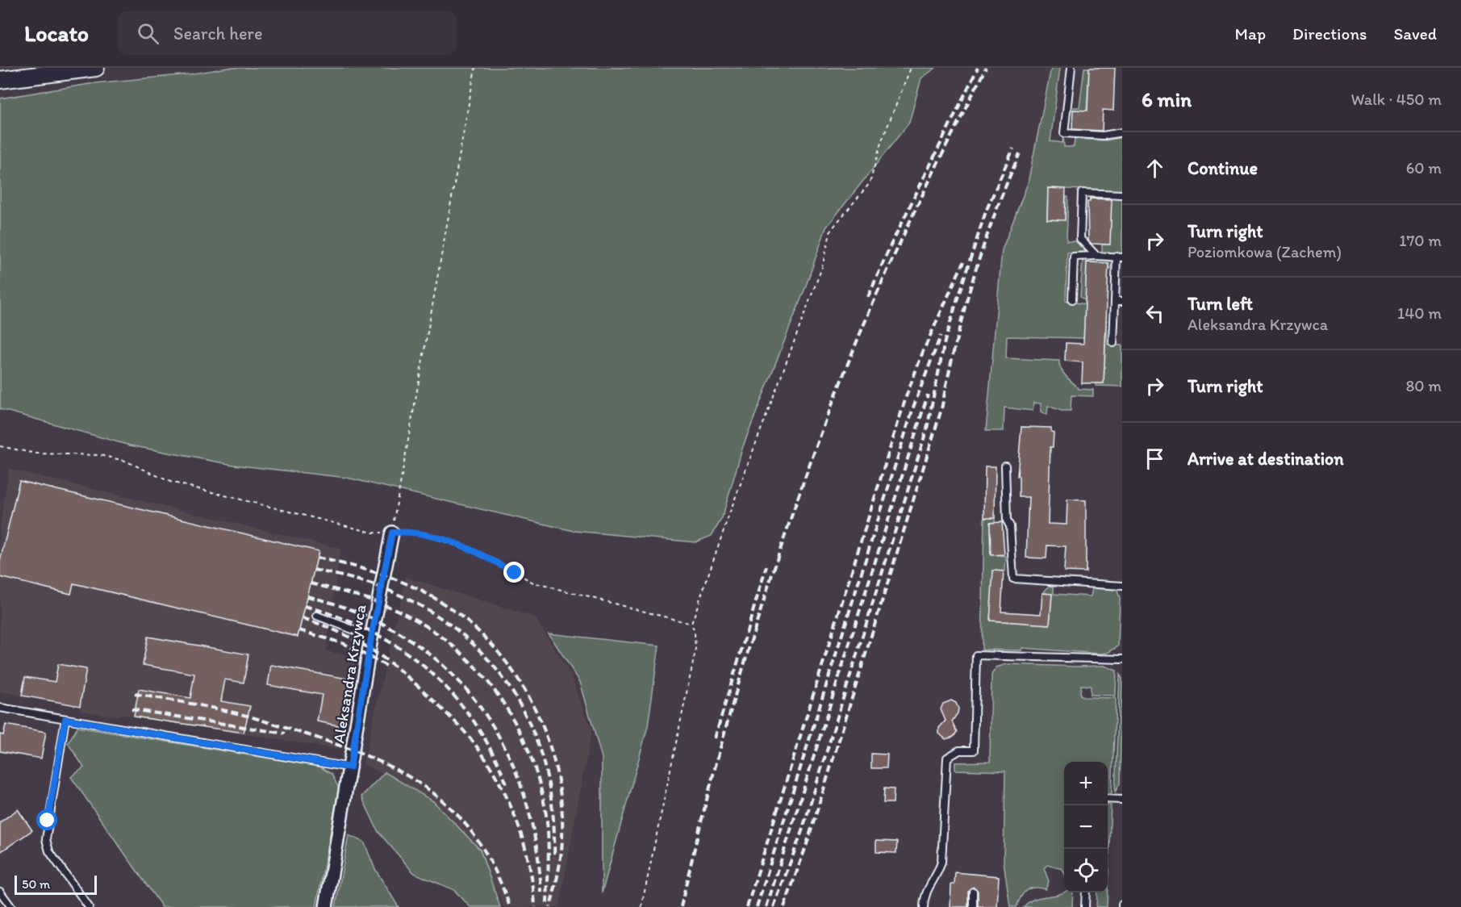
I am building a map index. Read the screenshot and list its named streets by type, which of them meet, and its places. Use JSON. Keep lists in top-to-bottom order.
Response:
{
  "streets": {
    "street": ["Aleksandra Krzywca"]
  },
  "scale_bar": "50 m",
  "page": {
    "header": "Locato",
    "search": "Search here",
    "nav": ["Map", "Directions", "Saved"],
    "heading": ["6 min", "Walk · 450 m"],
    "list": [
      ["Continue", "60 m"],
      ["Turn right", "Poziomkowa (Zachem)", "170 m"],
      ["Turn left", "Aleksandra Krzywca", "140 m"],
      ["Turn right", "80 m"],
      "Arrive at destination"
    ],
    "map_buttons": ["+", "−"],
    "scale": "50 m"
  }
}
